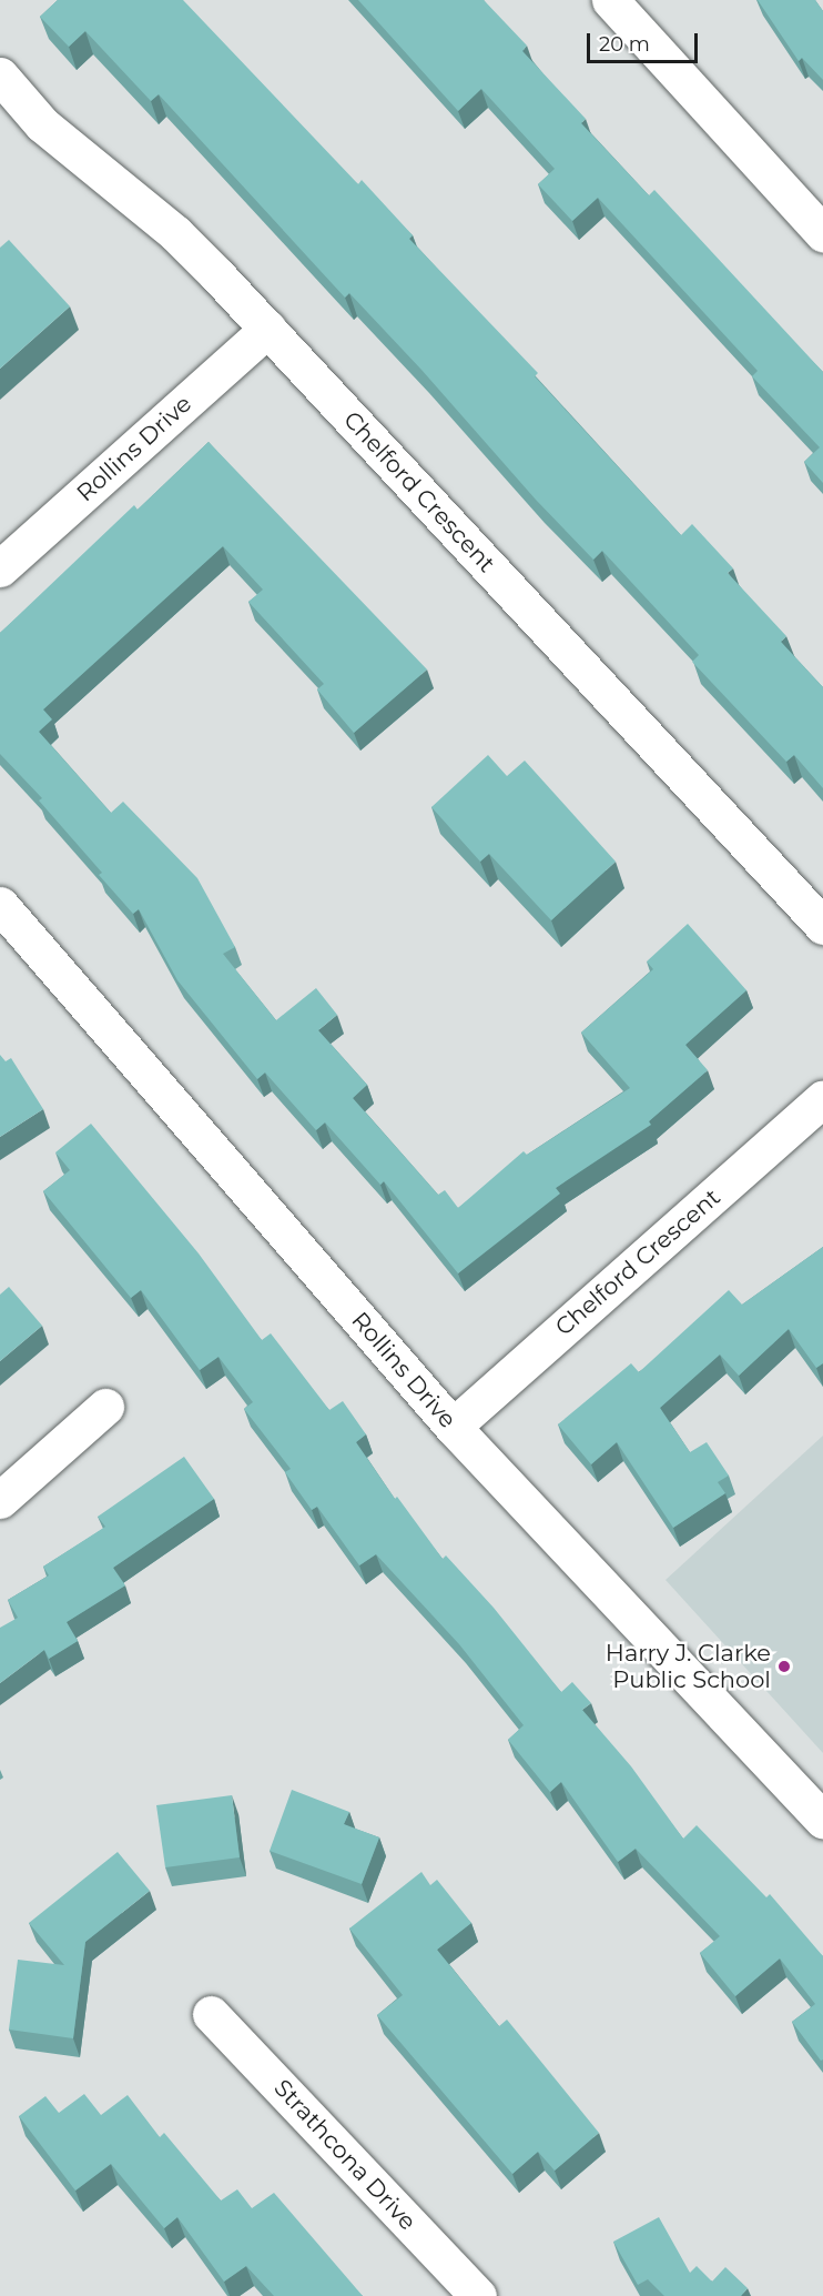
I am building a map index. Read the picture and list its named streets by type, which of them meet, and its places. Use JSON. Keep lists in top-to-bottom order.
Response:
{
  "streets": {
    "street": ["Rollins Drive", "Chelford Crescent", "Strathcona Drive"]
  },
  "crossings": [
    ["Rollins Drive", "Chelford Crescent"]
  ],
  "places": ["Harry J. Clarke Public School"],
  "scale_bar": "20 m"
}
